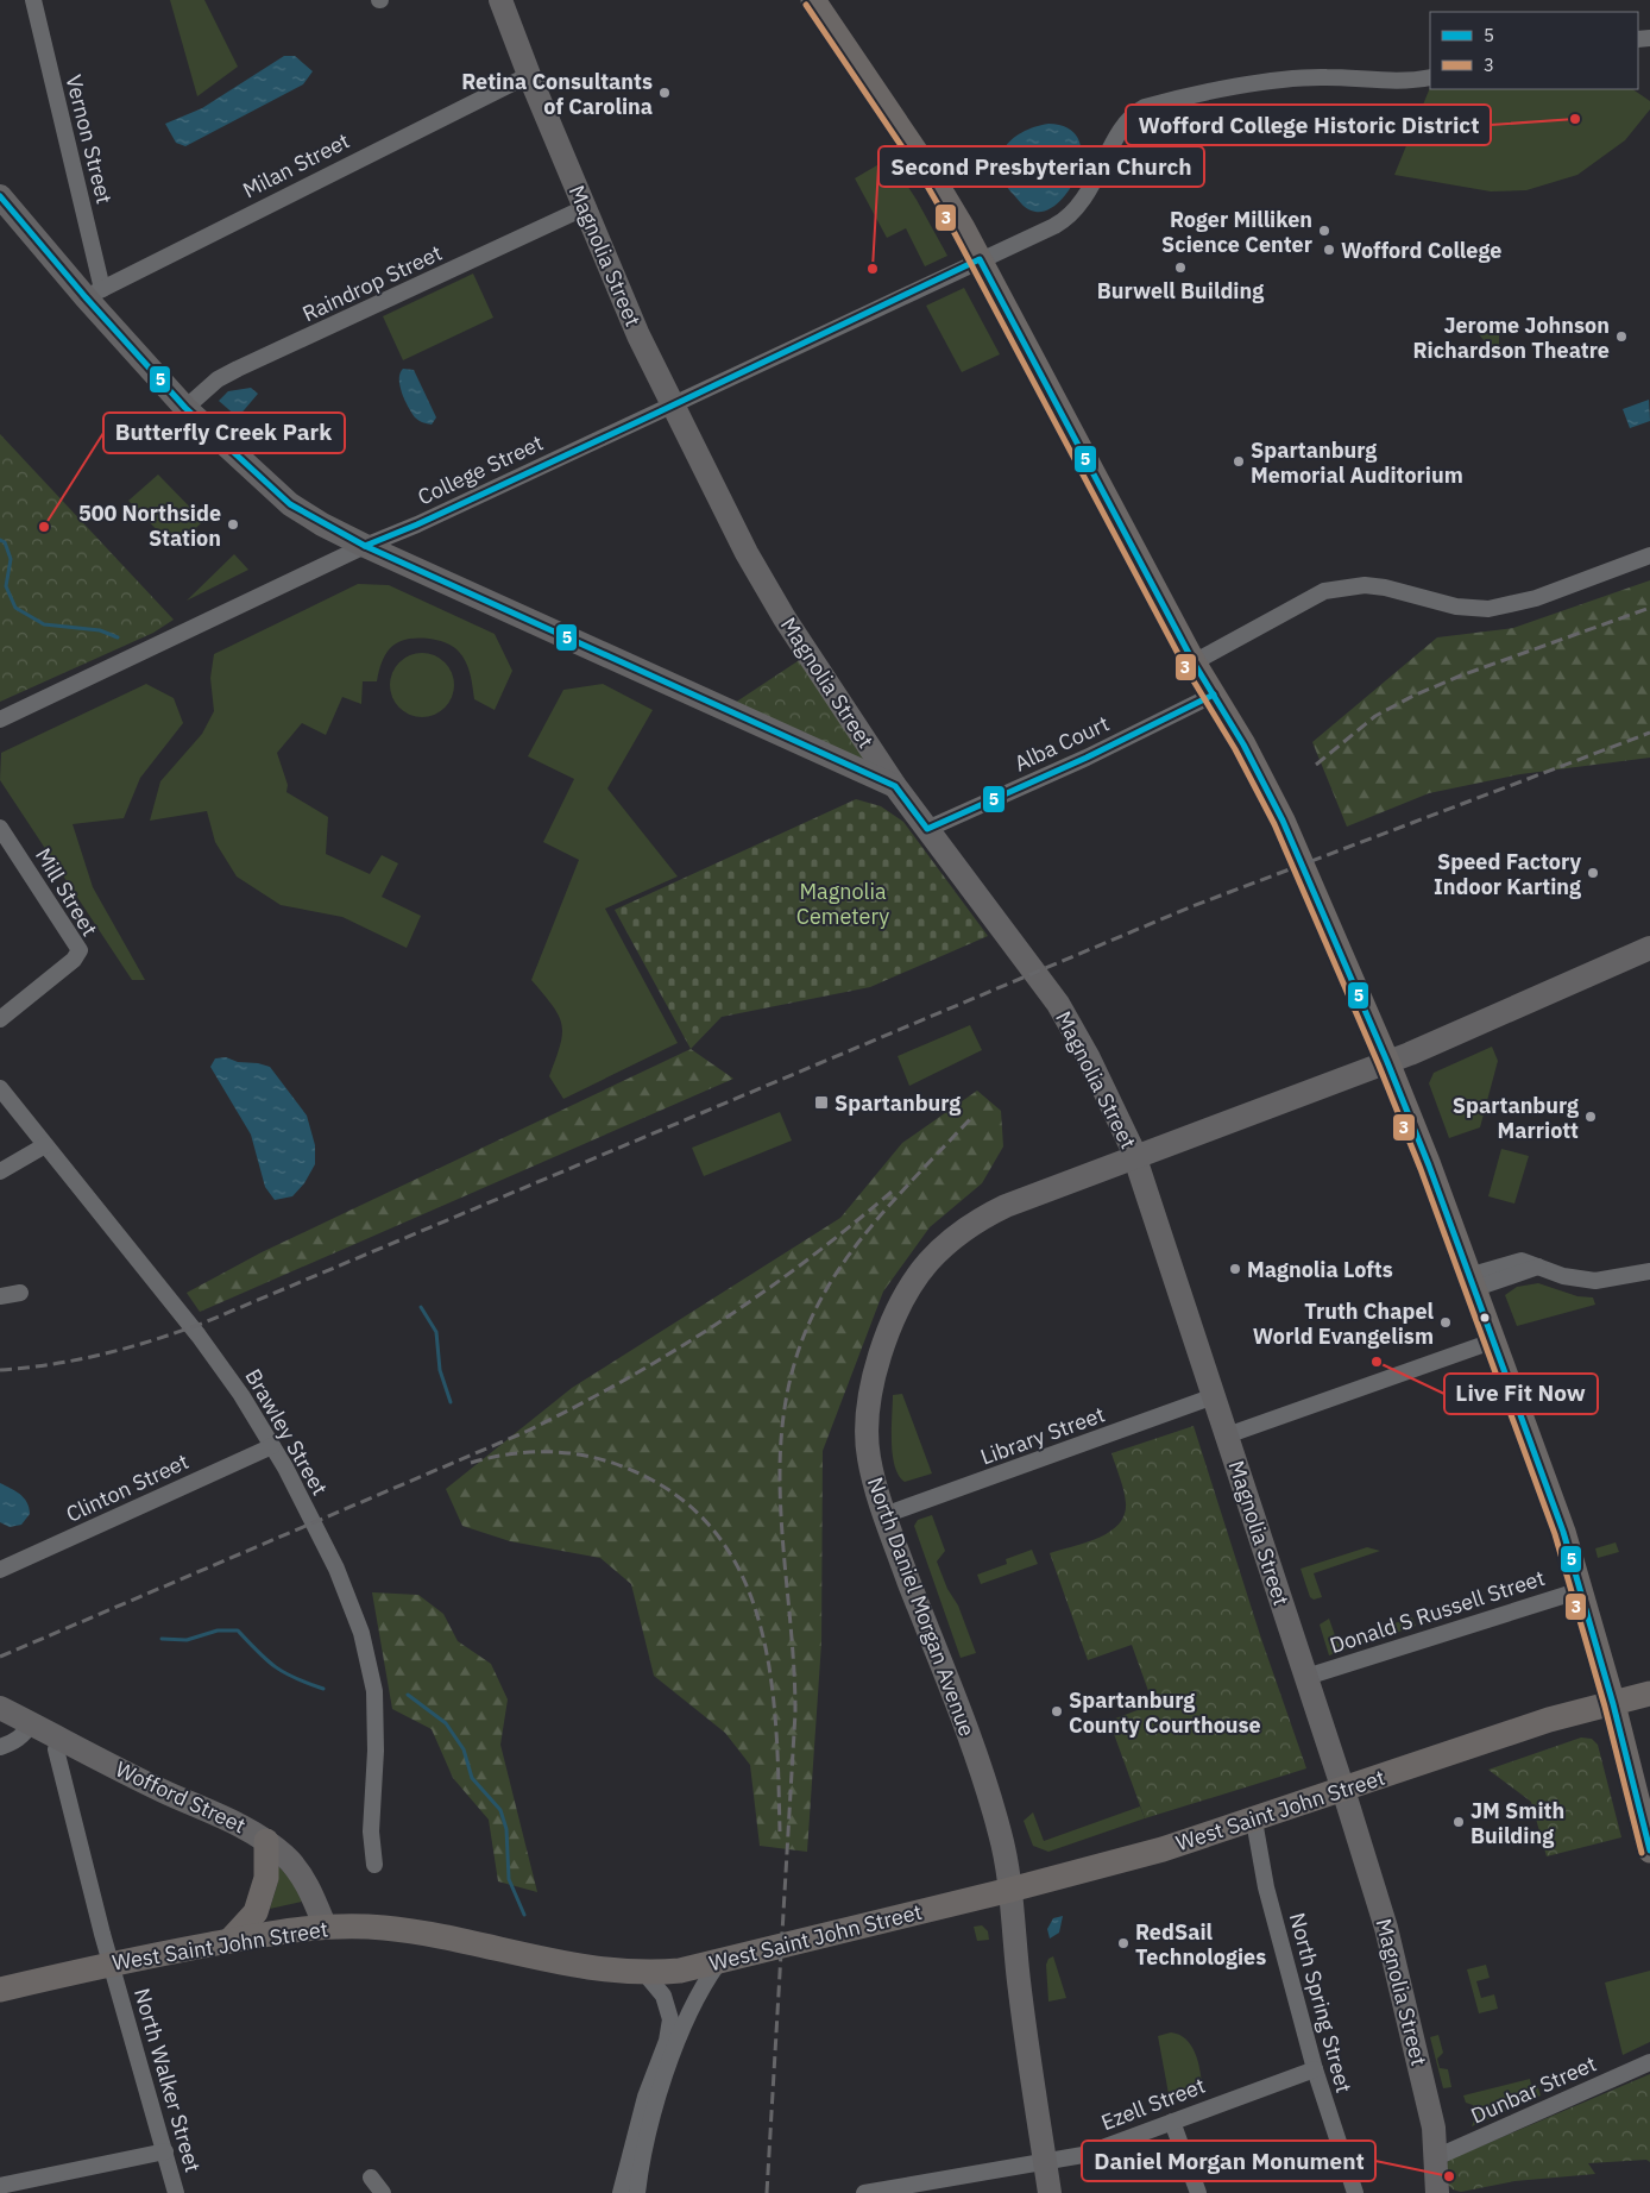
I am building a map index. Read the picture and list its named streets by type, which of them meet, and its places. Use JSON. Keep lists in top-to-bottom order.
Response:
{
  "streets": {
    "main road": ["West Saint John Street"],
    "street": [
      "Vernon Street",
      "Milan Street",
      "Magnolia Street",
      "Raindrop Street",
      "College Street",
      "Alba Court",
      "Mill Street",
      "Brawley Street",
      "Library Street",
      "Clinton Street",
      "North Daniel Morgan Avenue",
      "Donald S Russell Street",
      "Wofford Street",
      "North Spring Street",
      "North Walker Street",
      "Dunbar Street",
      "Ezell Street"
    ]
  },
  "crossings": [
    ["Vernon Street", "Milan Street"],
    ["Milan Street", "Magnolia Street"],
    ["Magnolia Street", "Raindrop Street"],
    ["Magnolia Street", "College Street"],
    ["Magnolia Street", "Alba Court"],
    ["Magnolia Street", "Library Street"],
    ["Magnolia Street", "North Daniel Morgan Avenue"],
    ["Magnolia Street", "Donald S Russell Street"],
    ["Magnolia Street", "West Saint John Street"],
    ["Magnolia Street", "Dunbar Street"],
    ["Brawley Street", "Clinton Street"],
    ["Library Street", "North Daniel Morgan Avenue"],
    ["North Daniel Morgan Avenue", "West Saint John Street"],
    ["North Daniel Morgan Avenue", "Ezell Street"],
    ["Wofford Street", "West Saint John Street"],
    ["Wofford Street", "North Walker Street"],
    ["West Saint John Street", "North Spring Street"],
    ["West Saint John Street", "North Walker Street"],
    ["North Spring Street", "Ezell Street"]
  ],
  "parks": ["Magnolia Cemetery"],
  "places": {
    "other": [
      "Retina Consultants of Carolina",
      "Wofford College Historic District",
      "Roger Milliken Science Center",
      "Wofford College",
      "Burwell Building",
      "Second Presbyterian Church",
      "Jerome Johnson Richardson Theatre",
      "Spartanburg Memorial Auditorium",
      "500 Northside Station",
      "Butterfly Creek Park",
      "Speed Factory Indoor Karting",
      "Spartanburg Marriott",
      "Magnolia Lofts",
      "Truth Chapel World Evangelism",
      "Live Fit Now",
      "Spartanburg County Courthouse",
      "JM Smith Building",
      "RedSail Technologies",
      "Daniel Morgan Monument"
    ],
    "transit": ["Spartanburg"]
  },
  "lines": ["transit line 3", "transit line 5"],
  "legend": ["5", "3"]
}
